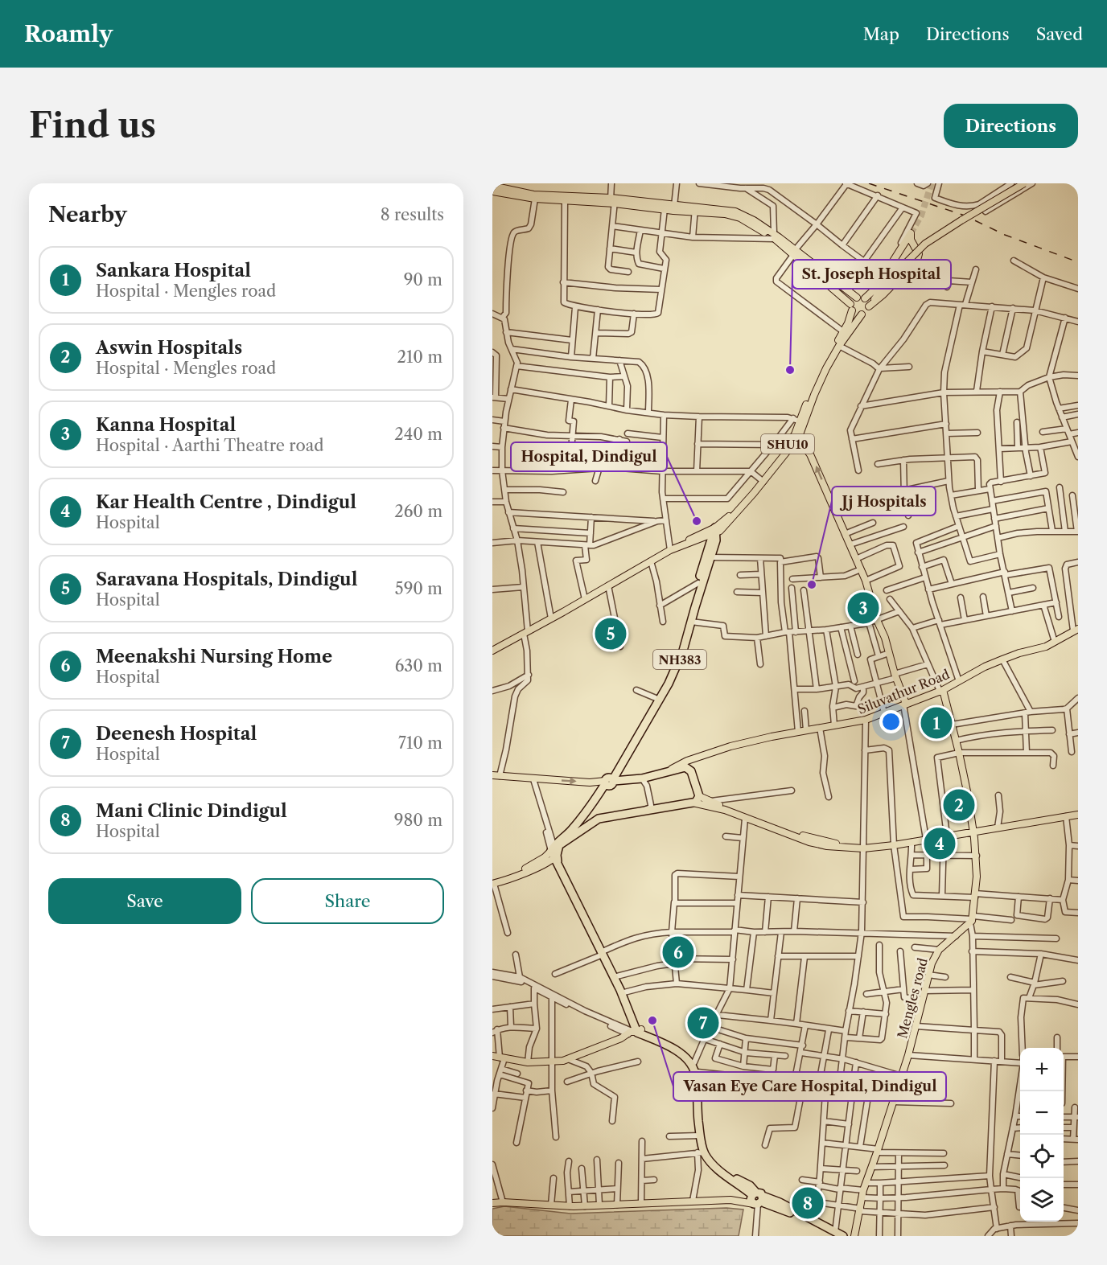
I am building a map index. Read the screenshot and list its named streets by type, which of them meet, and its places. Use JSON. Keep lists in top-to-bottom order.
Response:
{
  "streets": {
    "highway": ["NH383"],
    "main road": ["SHU10", "Siluvathur Road", "Mengles road"]
  },
  "crossings": [
    ["SHU10", "NH383"]
  ],
  "places": [
    "St. Joseph Hospital",
    "Hospital, Dindigul",
    "Jj Hospitals",
    "Vasan Eye Care Hospital, Dindigul"
  ],
  "page": {
    "header": "Roamly",
    "nav": ["Map", "Directions", "Saved"],
    "buttons": [
      "Directions",
      ["Save", "Share"]
    ],
    "title": "Find us",
    "heading": ["Nearby", "8 results"],
    "list": [
      {
        "mark": "1",
        "name": "Sankara Hospital",
        "note": "Hospital · Mengles road",
        "value": "90 m"
      },
      {
        "mark": "2",
        "name": "Aswin Hospitals",
        "note": "Hospital · Mengles road",
        "value": "210 m"
      },
      {
        "mark": "3",
        "name": "Kanna Hospital",
        "note": "Hospital · Aarthi Theatre road",
        "value": "240 m"
      },
      {
        "mark": "4",
        "name": "Kar Health Centre , Dindigul",
        "note": "Hospital",
        "value": "260 m"
      },
      {
        "mark": "5",
        "name": "Saravana Hospitals, Dindigul",
        "note": "Hospital",
        "value": "590 m"
      },
      {
        "mark": "6",
        "name": "Meenakshi Nursing Home",
        "note": "Hospital",
        "value": "630 m"
      },
      {
        "mark": "7",
        "name": "Deenesh Hospital",
        "note": "Hospital",
        "value": "710 m"
      },
      {
        "mark": "8",
        "name": "Mani Clinic Dindigul",
        "note": "Hospital",
        "value": "980 m"
      }
    ],
    "pins": [
      "3",
      "5",
      "1",
      "2",
      "4",
      "6",
      "7",
      "8"
    ],
    "map_buttons": ["+", "−"]
  }
}
